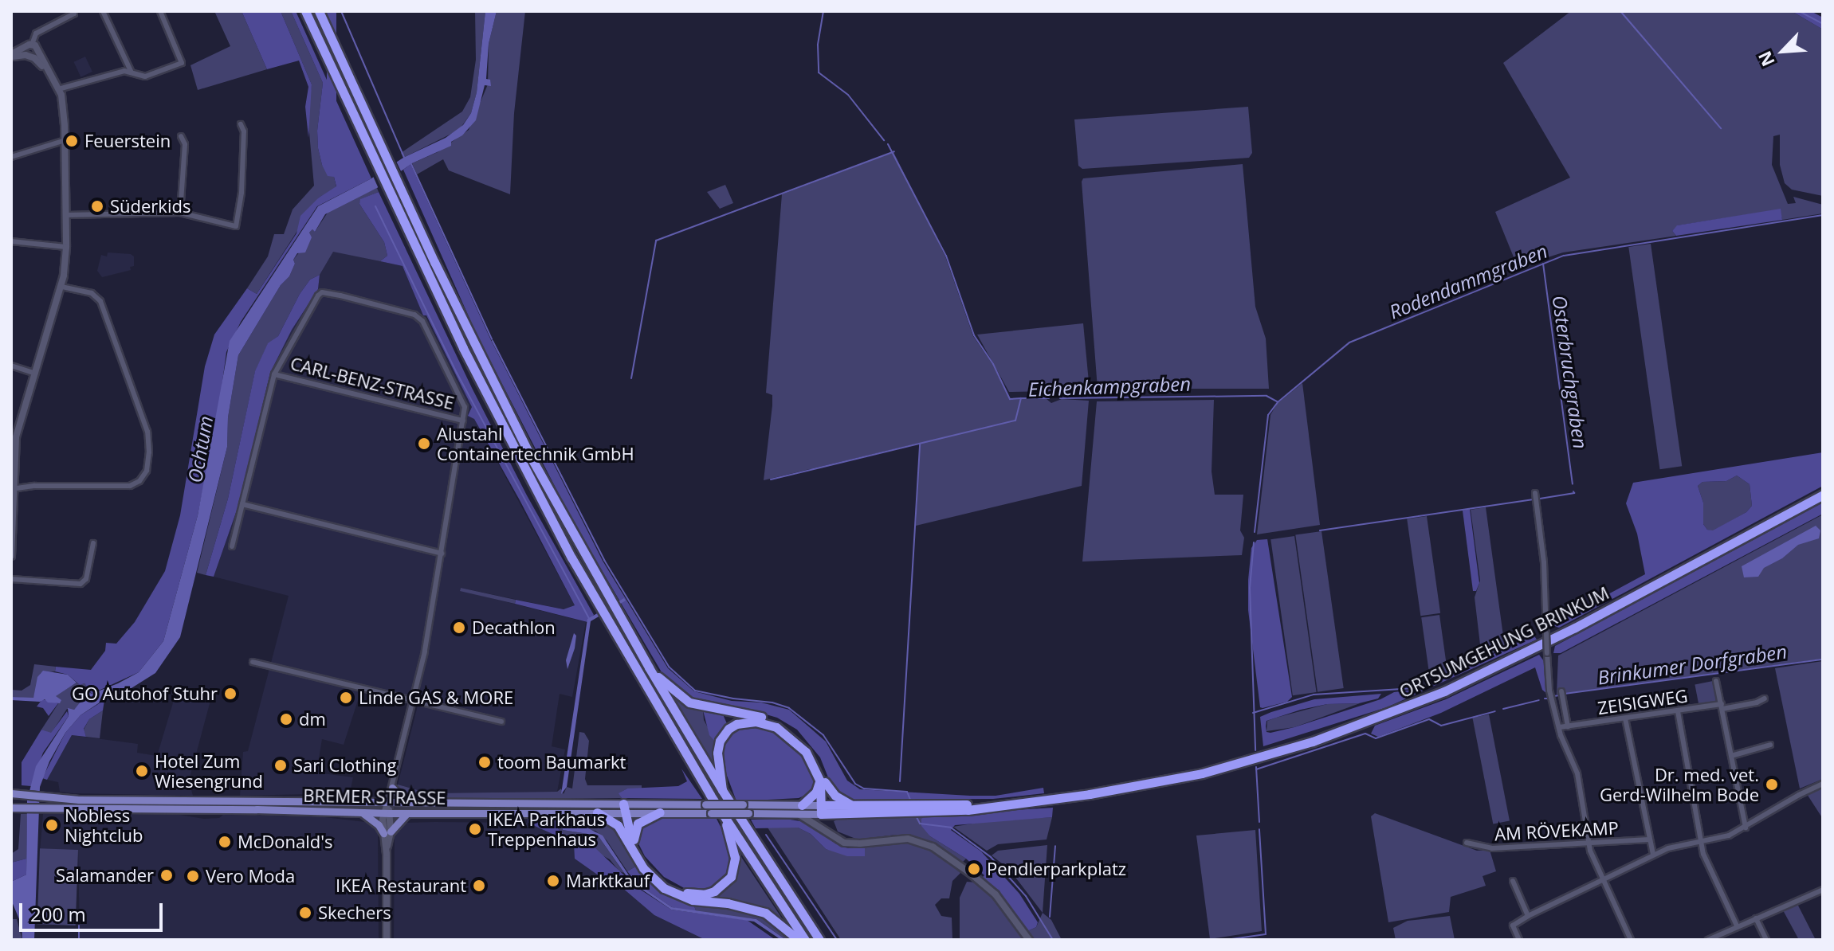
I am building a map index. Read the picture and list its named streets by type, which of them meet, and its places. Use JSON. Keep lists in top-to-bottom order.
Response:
{
  "streets": {
    "highway": ["ORTSUMGEHUNG BRINKUM"],
    "main road": ["BREMER STRASSE"],
    "street": ["CARL-BENZ-STRASSE", "ZEISIGWEG", "AM RÖVEKAMP"]
  },
  "water": [
    "Rodendammgraben",
    "Osterbruchgraben",
    "Eichenkampgraben",
    "Ochtum",
    "Brinkumer Dorfgraben"
  ],
  "places": [
    "Feuerstein",
    "Süderkids",
    "Alustahl Containertechnik GmbH",
    "Decathlon",
    "GO Autohof Stuhr",
    "Linde GAS & MORE",
    "dm",
    "toom Baumarkt",
    "Sari Clothing",
    "Hotel Zum Wiesengrund",
    "Dr. med. vet. Gerd-Wilhelm Bode",
    "Nobless Nightclub",
    "IKEA Parkhaus Treppenhaus",
    "McDonald's",
    "Pendlerparkplatz",
    "Salamander",
    "Vero Moda",
    "Marktkauf",
    "IKEA Restaurant",
    "Skechers"
  ],
  "scale_bar": "200 m",
  "north": "bottom left"
}
